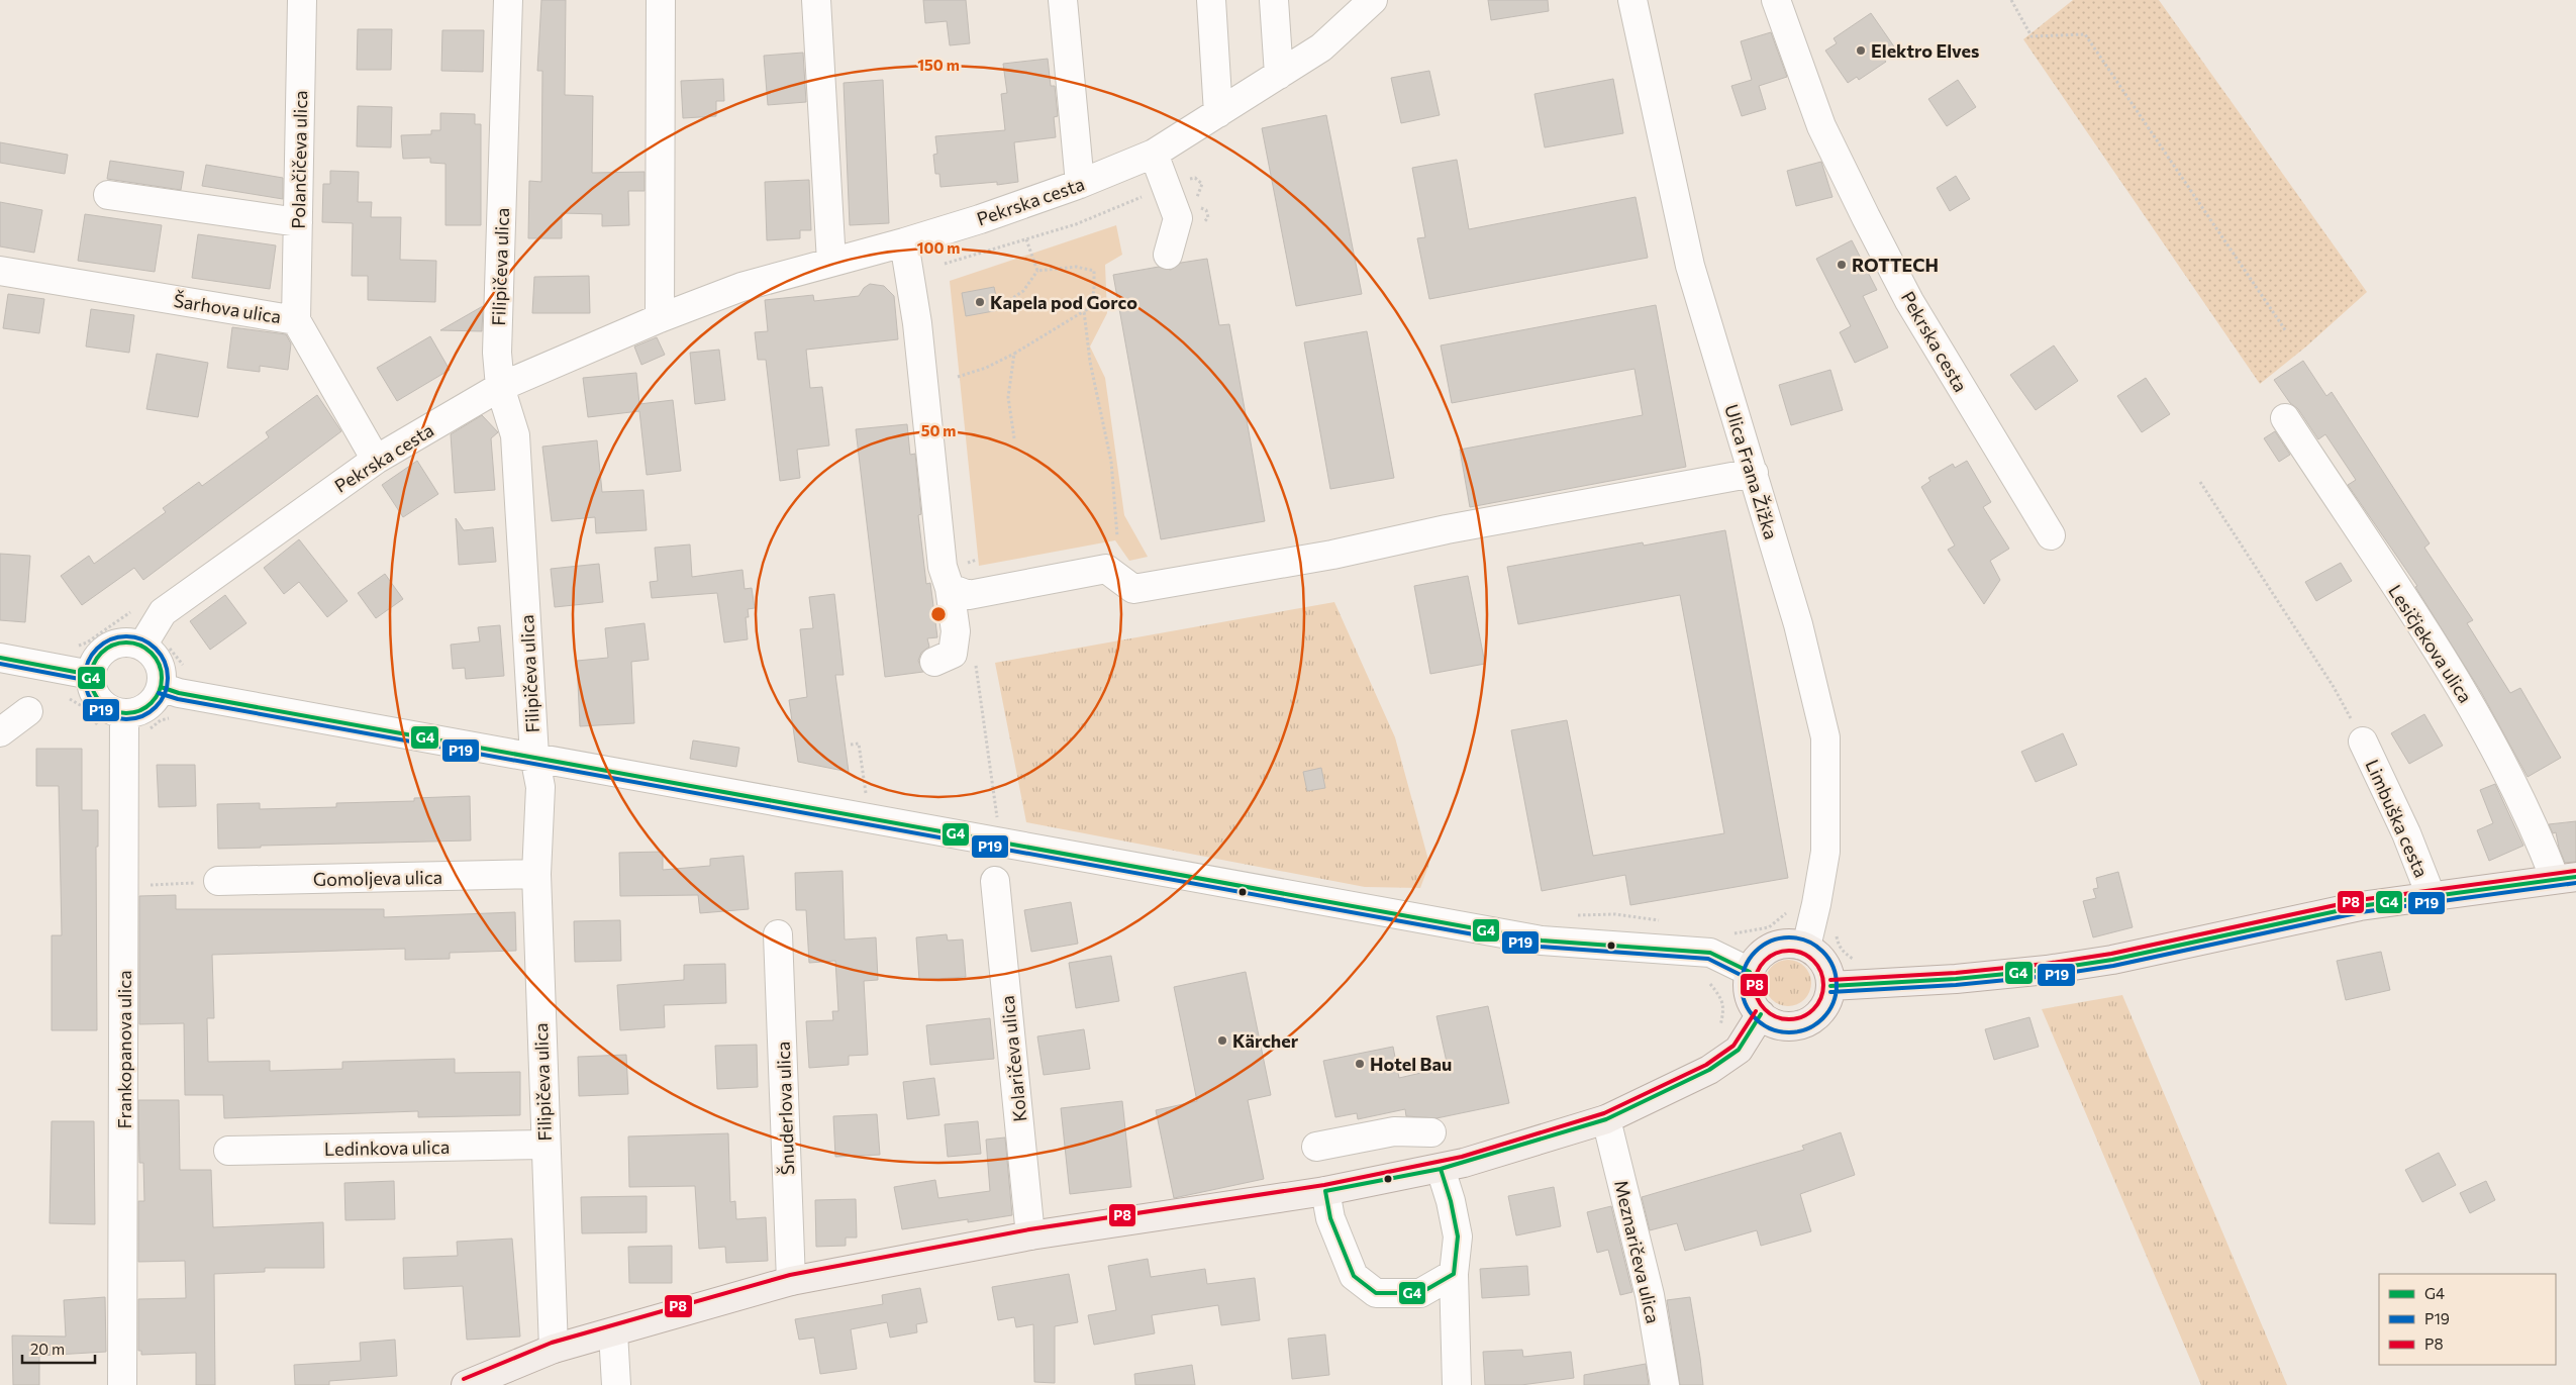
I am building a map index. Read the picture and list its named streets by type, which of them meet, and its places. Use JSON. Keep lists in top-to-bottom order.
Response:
{
  "streets": {
    "main road": ["Limbuška cesta"],
    "street": [
      "Polančičeva ulica",
      "Pekrska cesta",
      "Filipičeva ulica",
      "Šarhova ulica",
      "Ulica Frana Žižka",
      "Lesičjekova ulica",
      "Gomoljeva ulica",
      "Frankopanova ulica",
      "Kolaričeva ulica",
      "Šnuderlova ulica",
      "Ledinkova ulica",
      "Meznaričeva ulica"
    ]
  },
  "crossings": [
    ["Polančičeva ulica", "Šarhova ulica"],
    ["Pekrska cesta", "Filipičeva ulica"],
    ["Pekrska cesta", "Šarhova ulica"],
    ["Pekrska cesta", "Frankopanova ulica"],
    ["Filipičeva ulica", "Gomoljeva ulica"],
    ["Filipičeva ulica", "Ledinkova ulica"],
    ["Ulica Frana Žižka", "Limbuška cesta"],
    ["Lesičjekova ulica", "Limbuška cesta"]
  ],
  "places": [
    "Elektro Elves",
    "ROTTECH",
    "Kapela pod Gorco",
    "Kärcher",
    "Hotel Bau"
  ],
  "lines": ["transit line P19", "transit line G4", "transit line P8"],
  "legend": ["G4", "P19", "P8"],
  "scale_bar": "20 m",
  "rings": ["150 m", "100 m", "50 m"]
}
